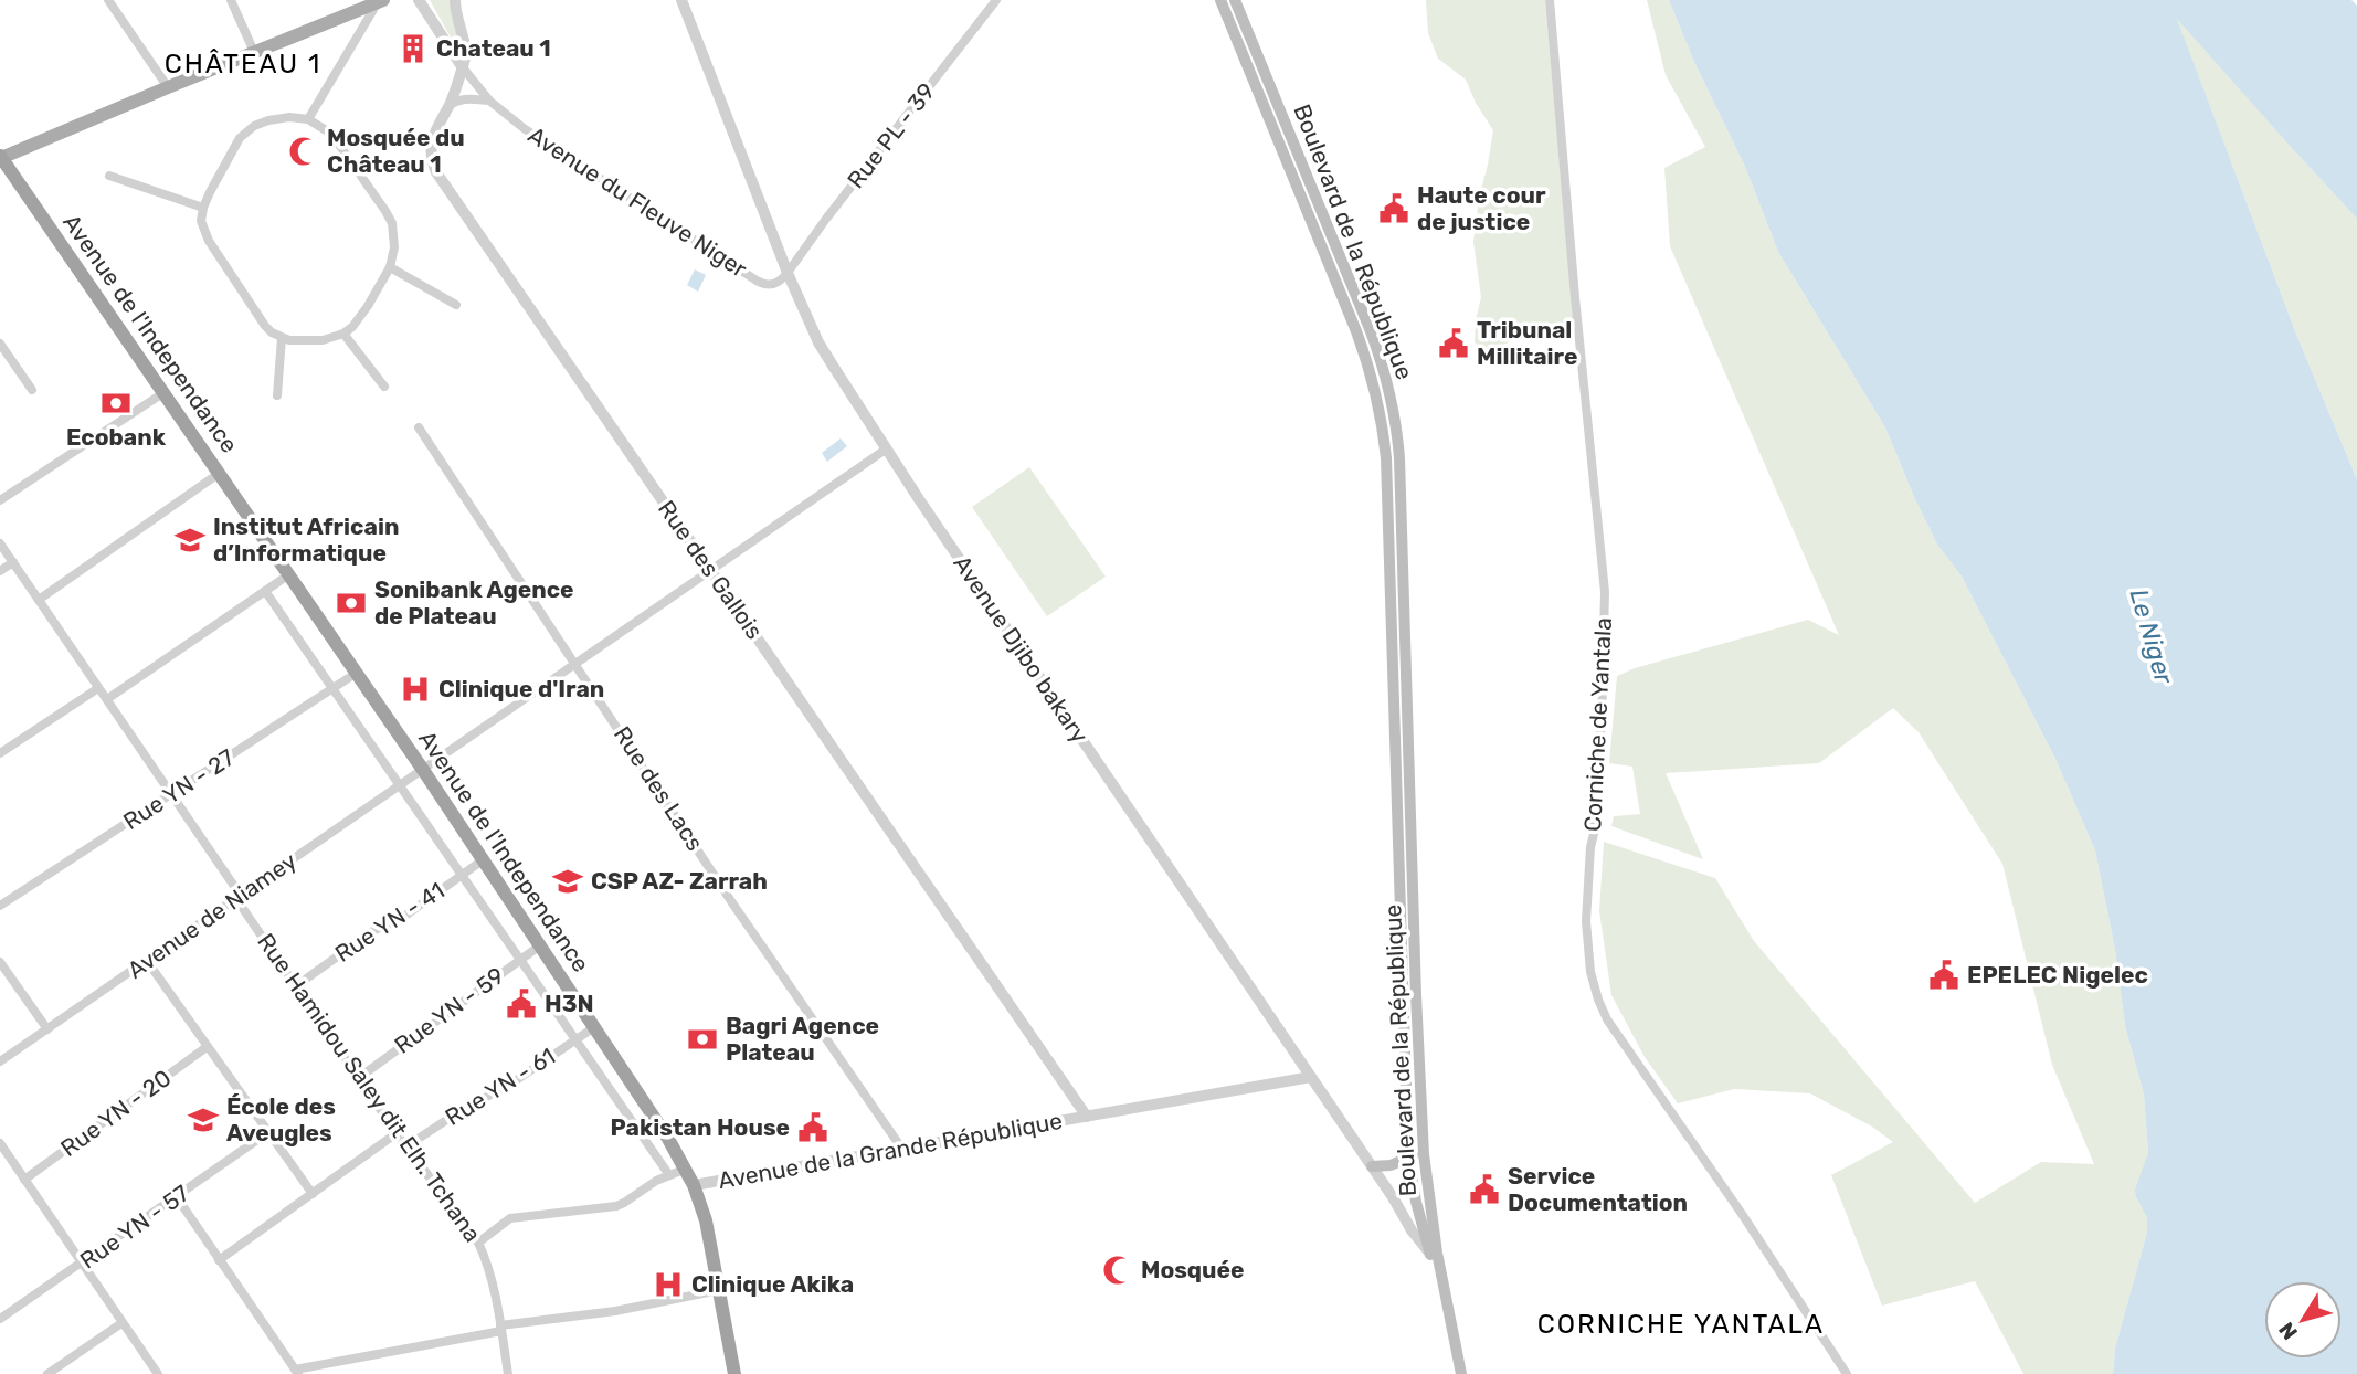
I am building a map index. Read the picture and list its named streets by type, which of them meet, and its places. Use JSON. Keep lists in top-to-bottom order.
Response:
{
  "streets": {
    "highway": ["Avenue de l'Independance"],
    "main road": ["Boulevard de la République"],
    "street": [
      "Rue PL - 39",
      "Avenue du Fleuve Niger",
      "Rue des Gallois",
      "Avenue Djibo bakary",
      "Corniche de Yantala",
      "Rue des Lacs",
      "Rue YN - 27",
      "Avenue de Niamey",
      "Rue YN - 41",
      "Rue YN - 59",
      "Rue YN - 61",
      "Rue Hamidou Saley dit Elh. Tchana",
      "Rue YN - 20",
      "Avenue de la Grande République",
      "Rue YN - 57"
    ]
  },
  "crossings": [
    ["Rue PL - 39", "Avenue du Fleuve Niger"],
    ["Rue PL - 39", "Avenue Djibo bakary"],
    ["Avenue du Fleuve Niger", "Rue des Gallois"],
    ["Avenue du Fleuve Niger", "Avenue Djibo bakary"],
    ["Boulevard de la République", "Avenue Djibo bakary"],
    ["Avenue de l'Independance", "Rue YN - 27"],
    ["Avenue de l'Independance", "Avenue de Niamey"],
    ["Avenue de l'Independance", "Rue YN - 41"],
    ["Avenue de l'Independance", "Rue YN - 59"],
    ["Avenue de l'Independance", "Rue YN - 61"],
    ["Avenue de l'Independance", "Avenue de la Grande République"],
    ["Rue des Gallois", "Avenue de Niamey"],
    ["Rue des Gallois", "Avenue de la Grande République"],
    ["Avenue Djibo bakary", "Avenue de Niamey"],
    ["Avenue Djibo bakary", "Avenue de la Grande République"],
    ["Rue des Lacs", "Avenue de Niamey"],
    ["Rue des Lacs", "Avenue de la Grande République"],
    ["Rue YN - 27", "Rue Hamidou Saley dit Elh. Tchana"],
    ["Avenue de Niamey", "Rue Hamidou Saley dit Elh. Tchana"],
    ["Rue YN - 41", "Rue Hamidou Saley dit Elh. Tchana"],
    ["Rue YN - 59", "Rue Hamidou Saley dit Elh. Tchana"],
    ["Rue YN - 61", "Rue Hamidou Saley dit Elh. Tchana"]
  ],
  "districts": ["CHÂTEAU 1", "CORNICHE YANTALA"],
  "water": ["Le Niger"],
  "places": {
    "building": ["Chateau 1"],
    "mosque": ["Mosquée du Château 1", "Mosquée"],
    "public building": [
      "Haute cour de justice",
      "Tribunal Millitaire",
      "EPELEC Nigelec",
      "H3N",
      "Pakistan House",
      "Service Documentation"
    ],
    "bank": ["Ecobank", "Sonibank Agence de Plateau", "Bagri Agence Plateau"],
    "school or university": ["Institut Africain d’Informatique", "CSP AZ- Zarrah", "École des Aveugles"],
    "hospital": ["Clinique d'Iran", "Clinique Akika"]
  },
  "north": "bottom left"
}
